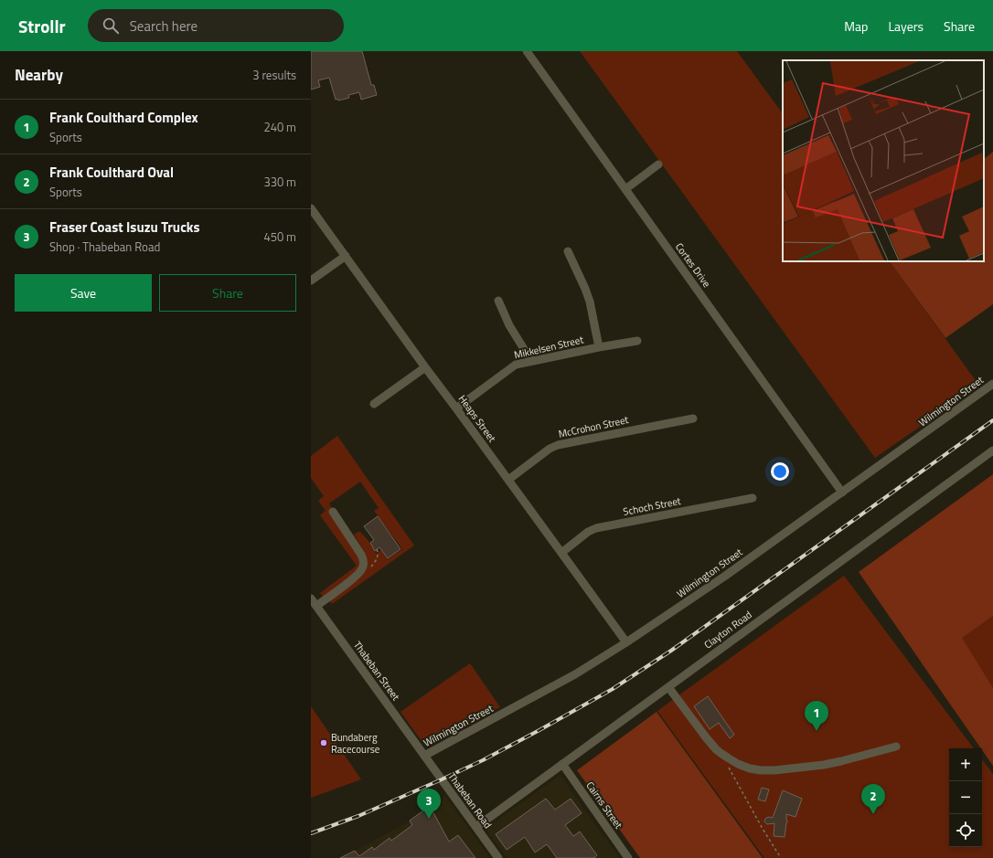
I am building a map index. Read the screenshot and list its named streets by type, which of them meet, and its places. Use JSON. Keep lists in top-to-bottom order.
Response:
{
  "streets": {
    "street": [
      "Cortes Drive",
      "Mikkelsen Street",
      "Wilmington Street",
      "Heaps Street",
      "McCrohon Street",
      "Schoch Street",
      "Clayton Road",
      "Thabeban Street",
      "Thabeban Road",
      "Cairns Street"
    ]
  },
  "crossings": [
    ["Cortes Drive", "Wilmington Street"],
    ["Mikkelsen Street", "Heaps Street"],
    ["Wilmington Street", "Heaps Street"],
    ["Wilmington Street", "Thabeban Street"],
    ["Wilmington Street", "Thabeban Road"],
    ["Heaps Street", "McCrohon Street"],
    ["Heaps Street", "Schoch Street"],
    ["Clayton Road", "Thabeban Road"],
    ["Clayton Road", "Cairns Street"],
    ["Thabeban Street", "Thabeban Road"]
  ],
  "places": ["Bundaberg Racecourse"],
  "page": {
    "header": "Strollr",
    "search": "Search here",
    "nav": ["Map", "Layers", "Share"],
    "heading": ["Nearby", "3 results"],
    "list": [
      {
        "mark": "1",
        "name": "Frank Coulthard Complex",
        "note": "Sports",
        "value": "240 m"
      },
      {
        "mark": "2",
        "name": "Frank Coulthard Oval",
        "note": "Sports",
        "value": "330 m"
      },
      {
        "mark": "3",
        "name": "Fraser Coast Isuzu Trucks",
        "note": "Shop · Thabeban Road",
        "value": "450 m"
      }
    ],
    "buttons": ["Save", "Share"],
    "pins": ["1", "2", "3"],
    "map_buttons": ["+", "−"]
  }
}
